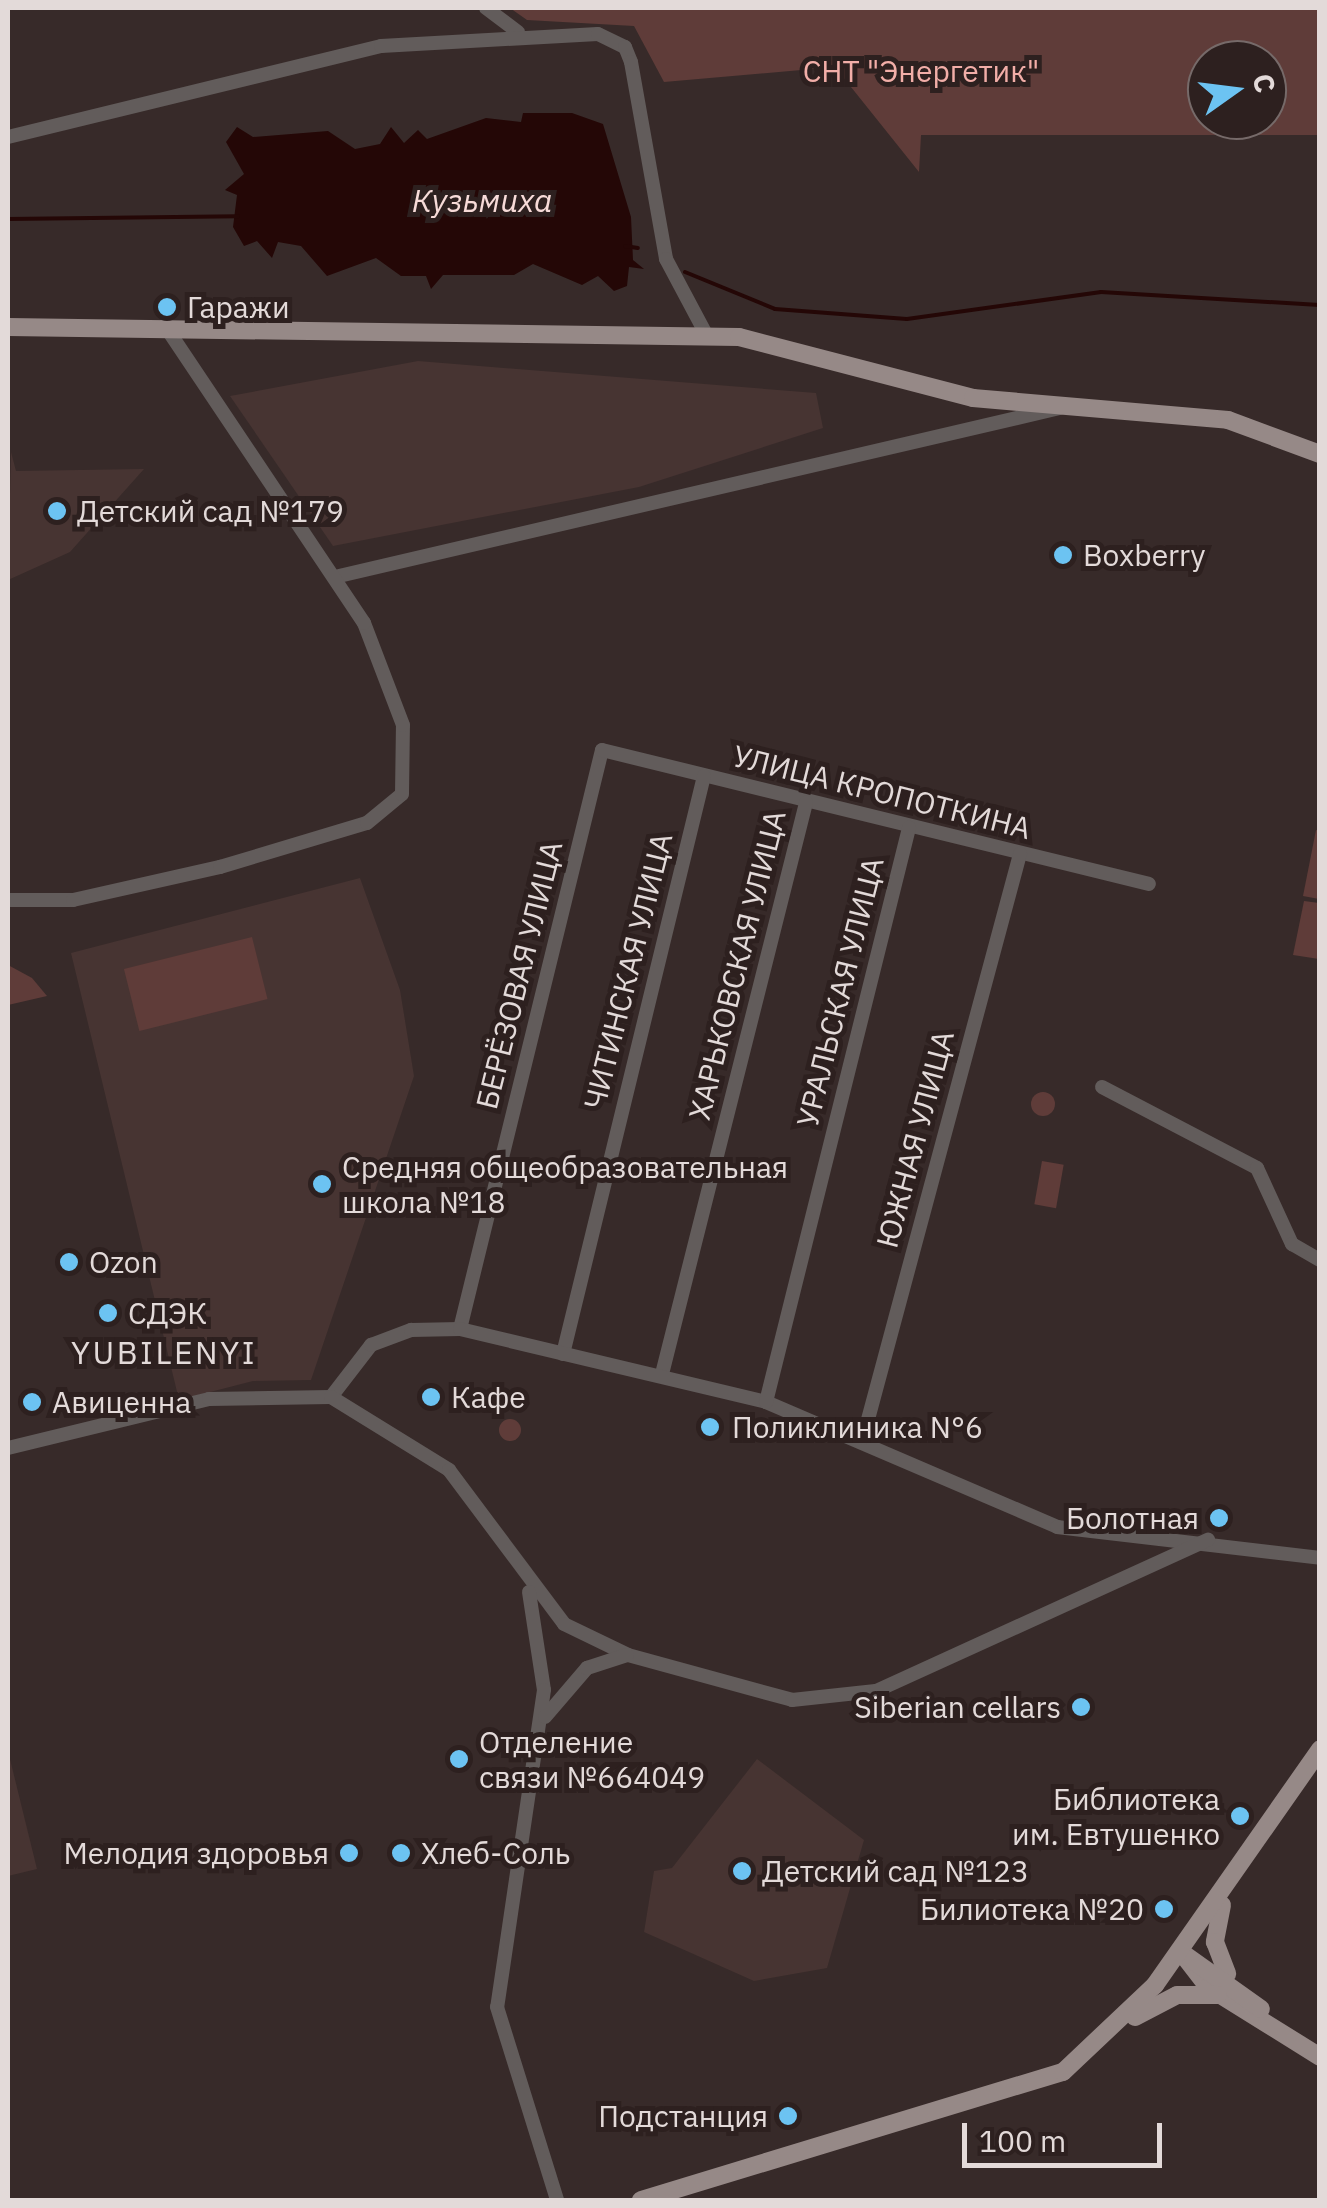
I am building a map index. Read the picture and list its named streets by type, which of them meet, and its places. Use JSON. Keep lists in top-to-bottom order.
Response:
{
  "streets": {
    "street": [
      "УЛИЦА КРОПОТКИНА",
      "ХАРЬКОВСКАЯ УЛИЦА",
      "ЧИТИНСКАЯ УЛИЦА",
      "БЕРЁЗОВАЯ УЛИЦА",
      "УРАЛЬСКАЯ УЛИЦА",
      "ЮЖНАЯ УЛИЦА"
    ]
  },
  "crossings": [
    ["УЛИЦА КРОПОТКИНА", "ХАРЬКОВСКАЯ УЛИЦА"],
    ["УЛИЦА КРОПОТКИНА", "ЧИТИНСКАЯ УЛИЦА"],
    ["УЛИЦА КРОПОТКИНА", "БЕРЁЗОВАЯ УЛИЦА"],
    ["УЛИЦА КРОПОТКИНА", "УРАЛЬСКАЯ УЛИЦА"],
    ["УЛИЦА КРОПОТКИНА", "ЮЖНАЯ УЛИЦА"]
  ],
  "districts": ["YUBILENYI"],
  "water": ["Кузьмиха"],
  "parks": ["СНТ \"Энергетик\""],
  "places": [
    "Гаражи",
    "Детский сад №179",
    "Boxberry",
    "Средняя общеобразовательная школа №18",
    "Ozon",
    "СДЭК",
    "Кафе",
    "Авиценна",
    "Поликлиника N°6",
    "Болотная",
    "Siberian cellars",
    "Отделение связи №664049",
    "Библиотека им. Евтушенко",
    "Мелодия здоровья",
    "Хлеб-Соль",
    "Детский сад №123",
    "Билиотека №20",
    "Подстанция"
  ],
  "scale_bar": "100 m",
  "north": "right"
}
